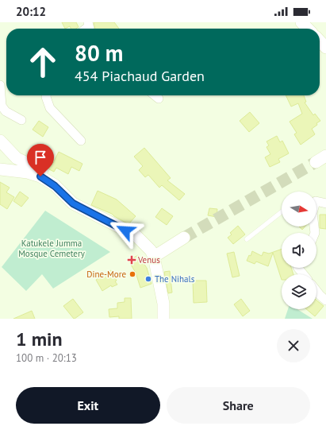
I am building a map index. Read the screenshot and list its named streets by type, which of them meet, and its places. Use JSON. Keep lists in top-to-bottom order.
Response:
{
  "parks": ["Katukele Jumma Mosque Cemetery"],
  "places": {
    "health": ["Venus"],
    "other": ["Dine-More", "The Nihals"]
  },
  "north": "right",
  "page": {
    "status": "20:12",
    "turn": ["80 m", "454 Piachaud Garden"],
    "heading": ["1 min", "100 m · 20:13"],
    "buttons": ["Exit", "Share"]
  }
}
